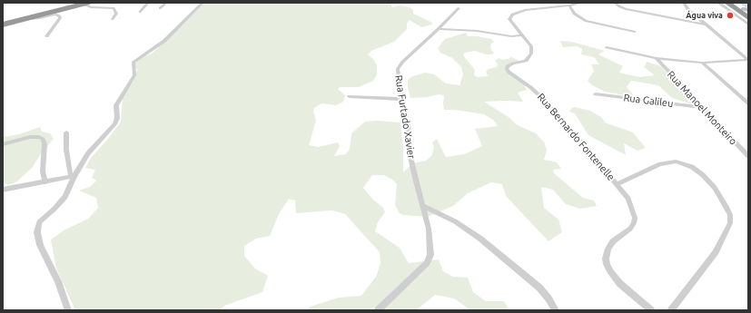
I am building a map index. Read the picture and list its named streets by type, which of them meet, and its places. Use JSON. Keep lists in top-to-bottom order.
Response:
{
  "streets": {
    "street": [
      "Rua Galileu",
      "Rua Manoel Monteiro",
      "Rua Furtado Xavier",
      "Rua Bernardo Fontenelle"
    ]
  },
  "crossings": [
    ["Rua Galileu", "Rua Manoel Monteiro"]
  ],
  "places": ["Água viva"]
}
